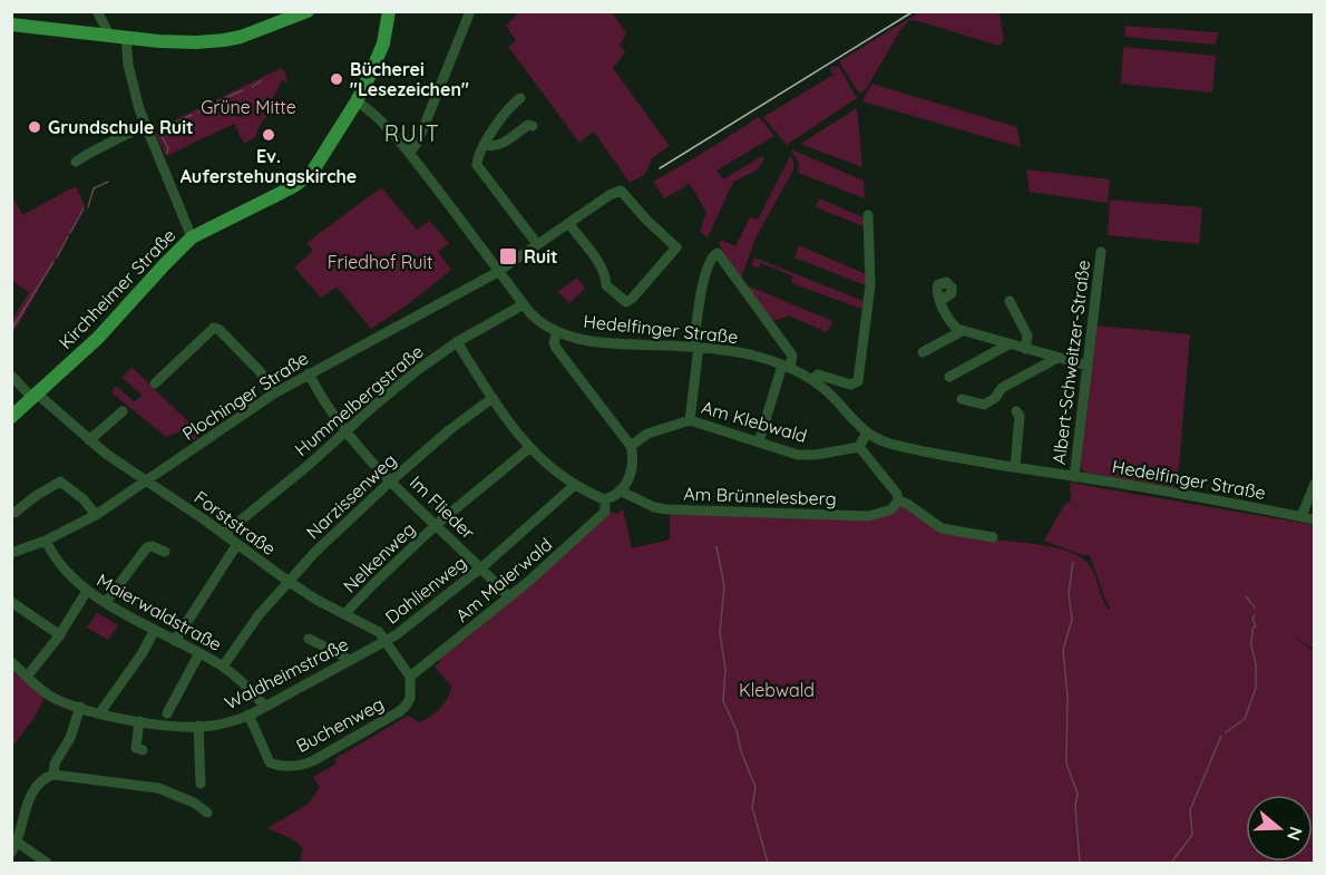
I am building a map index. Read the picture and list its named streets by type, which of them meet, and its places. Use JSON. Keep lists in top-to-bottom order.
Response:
{
  "streets": {
    "main road": ["Kirchheimer Straße"],
    "street": [
      "Hedelfinger Straße",
      "Albert-Schweitzer-Straße",
      "Plochinger Straße",
      "Hummelbergstraße",
      "Am Klebwald",
      "Narzissenweg",
      "Am Brünnelesberg",
      "Im Flieder",
      "Forststraße",
      "Nelkenweg",
      "Am Maierwald",
      "Dahlienweg",
      "Maierwaldstraße",
      "Waldheimstraße",
      "Buchenweg"
    ]
  },
  "crossings": [
    ["Kirchheimer Straße", "Hedelfinger Straße"],
    ["Kirchheimer Straße", "Forststraße"],
    ["Hedelfinger Straße", "Albert-Schweitzer-Straße"],
    ["Hedelfinger Straße", "Plochinger Straße"],
    ["Hedelfinger Straße", "Hummelbergstraße"],
    ["Plochinger Straße", "Im Flieder"],
    ["Plochinger Straße", "Forststraße"],
    ["Plochinger Straße", "Maierwaldstraße"],
    ["Hummelbergstraße", "Im Flieder"],
    ["Hummelbergstraße", "Forststraße"],
    ["Narzissenweg", "Im Flieder"],
    ["Narzissenweg", "Forststraße"],
    ["Narzissenweg", "Maierwaldstraße"],
    ["Im Flieder", "Nelkenweg"],
    ["Im Flieder", "Am Maierwald"],
    ["Im Flieder", "Dahlienweg"],
    ["Forststraße", "Nelkenweg"],
    ["Forststraße", "Am Maierwald"],
    ["Forststraße", "Dahlienweg"],
    ["Forststraße", "Waldheimstraße"],
    ["Forststraße", "Buchenweg"],
    ["Am Maierwald", "Buchenweg"],
    ["Dahlienweg", "Waldheimstraße"],
    ["Maierwaldstraße", "Waldheimstraße"],
    ["Waldheimstraße", "Buchenweg"]
  ],
  "districts": ["RUIT"],
  "parks": ["Grüne Mitte", "Friedhof Ruit", "Klebwald"],
  "places": {
    "other": ["Bücherei \"Lesezeichen\"", "Grundschule Ruit", "Ev. Auferstehungskirche"],
    "transit": ["Ruit"]
  },
  "north": "right"
}
